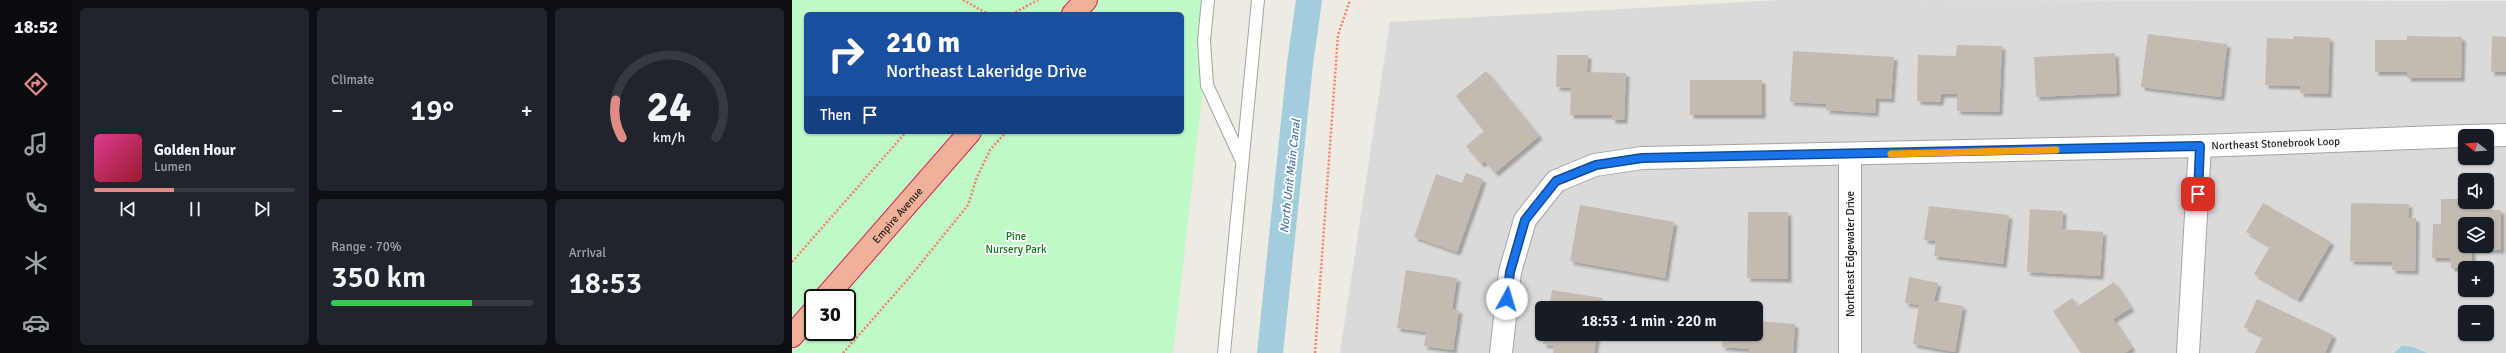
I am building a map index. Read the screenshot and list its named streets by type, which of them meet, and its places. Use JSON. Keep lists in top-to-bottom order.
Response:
{
  "streets": {
    "highway": ["Empire Avenue"],
    "street": ["Northeast Stonebrook Loop", "Northeast Edgewater Drive"]
  },
  "crossings": [
    ["Northeast Stonebrook Loop", "Northeast Edgewater Drive"]
  ],
  "water": ["North Unit Main Canal"],
  "parks": ["Pine Nursery Park"],
  "north": "left",
  "page": {
    "tabs": "18:52",
    "tile": [
      "Climate",
      ["Range · 70%", "350 km"],
      ["Arrival", "18:53"]
    ],
    "turn": ["210 m", "Northeast Lakeridge Drive"],
    "heat": ["−", "19°", "+"],
    "then": "Then",
    "map_buttons": ["+", "−"],
    "song": ["Golden Hour", "Lumen"],
    "limit": "30",
    "trip": "18:53 · 1 min · 220 m",
    "gauge": ["24", "km/h"]
  }
}
